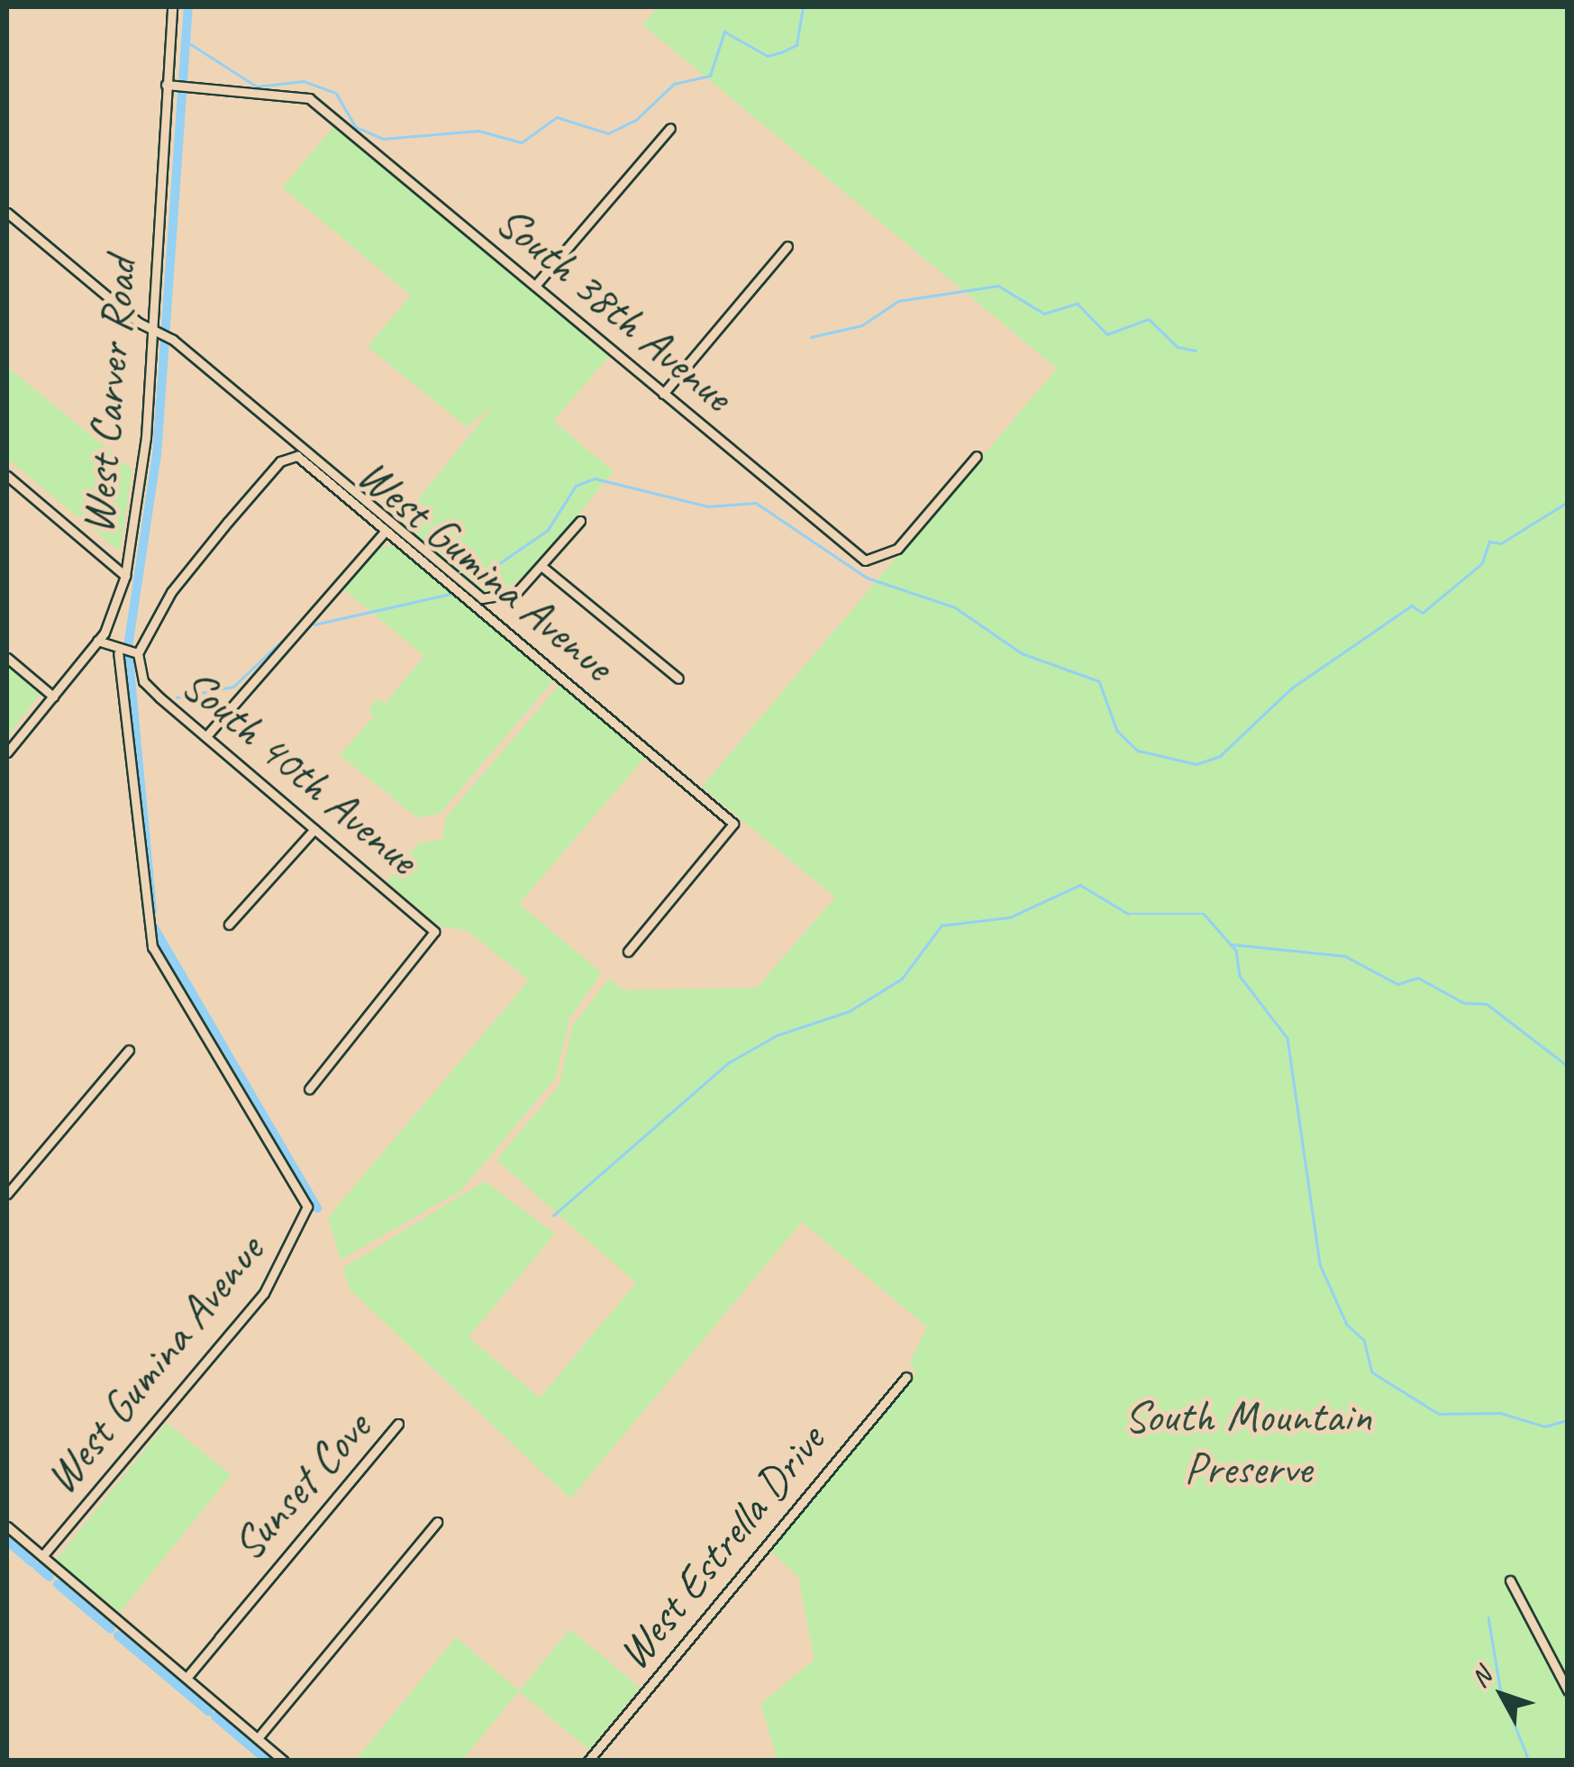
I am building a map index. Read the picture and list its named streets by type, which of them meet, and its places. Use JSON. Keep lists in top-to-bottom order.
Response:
{
  "streets": {
    "street": [
      "South 38th Avenue",
      "West Carver Road",
      "West Gumina Avenue",
      "South 40th Avenue",
      "Sunset Cove",
      "West Estrella Drive"
    ]
  },
  "crossings": [
    ["South 38th Avenue", "West Carver Road"],
    ["West Gumina Avenue", "South 40th Avenue"]
  ],
  "parks": ["South Mountain Preserve"],
  "north": "top left"
}
